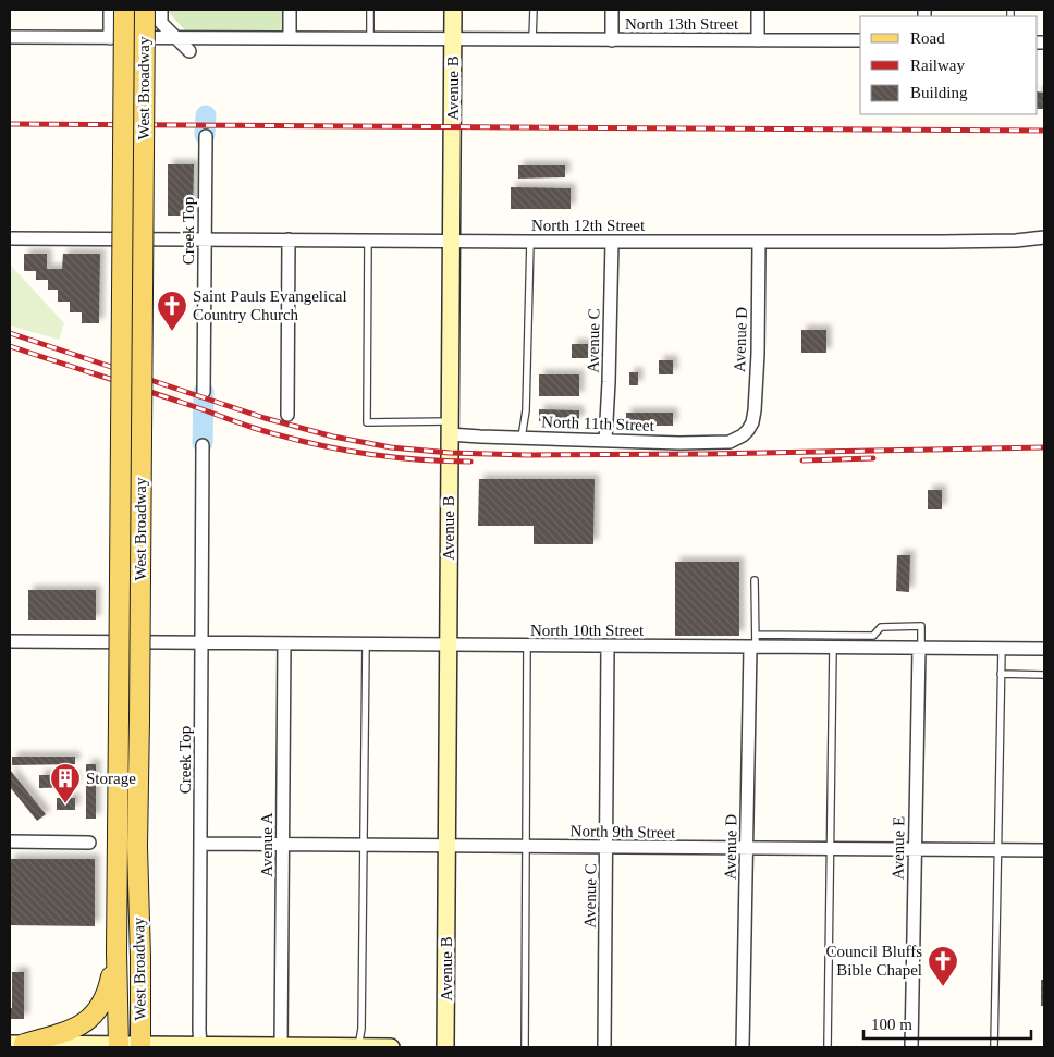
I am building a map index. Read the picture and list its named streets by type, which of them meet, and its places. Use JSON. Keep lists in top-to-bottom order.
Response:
{
  "streets": {
    "main road": ["West Broadway"],
    "street": [
      "North 13th Street",
      "Avenue B",
      "North 12th Street",
      "Creek Top",
      "Avenue D",
      "Avenue C",
      "North 11th Street",
      "North 10th Street",
      "North 9th Street",
      "Avenue A",
      "Avenue E"
    ]
  },
  "crossings": [
    ["North 13th Street", "Avenue B"],
    ["Avenue B", "North 12th Street"],
    ["Avenue B", "North 11th Street"],
    ["Avenue B", "North 10th Street"],
    ["Avenue B", "North 9th Street"],
    ["North 12th Street", "Creek Top"],
    ["North 12th Street", "Avenue D"],
    ["North 12th Street", "Avenue C"],
    ["Creek Top", "North 10th Street"],
    ["Creek Top", "North 9th Street"],
    ["Avenue D", "North 11th Street"],
    ["Avenue D", "North 10th Street"],
    ["Avenue D", "North 9th Street"],
    ["Avenue C", "North 11th Street"],
    ["Avenue C", "North 10th Street"],
    ["Avenue C", "North 9th Street"],
    ["North 10th Street", "Avenue A"],
    ["North 10th Street", "Avenue E"],
    ["North 9th Street", "Avenue A"],
    ["North 9th Street", "Avenue E"]
  ],
  "places": {
    "church": ["Saint Pauls Evangelical Country Church", "Council Bluffs Bible Chapel"],
    "building": ["Storage"]
  },
  "legend": ["Road", "Railway", "Building"],
  "scale_bar": "100 m"
}
